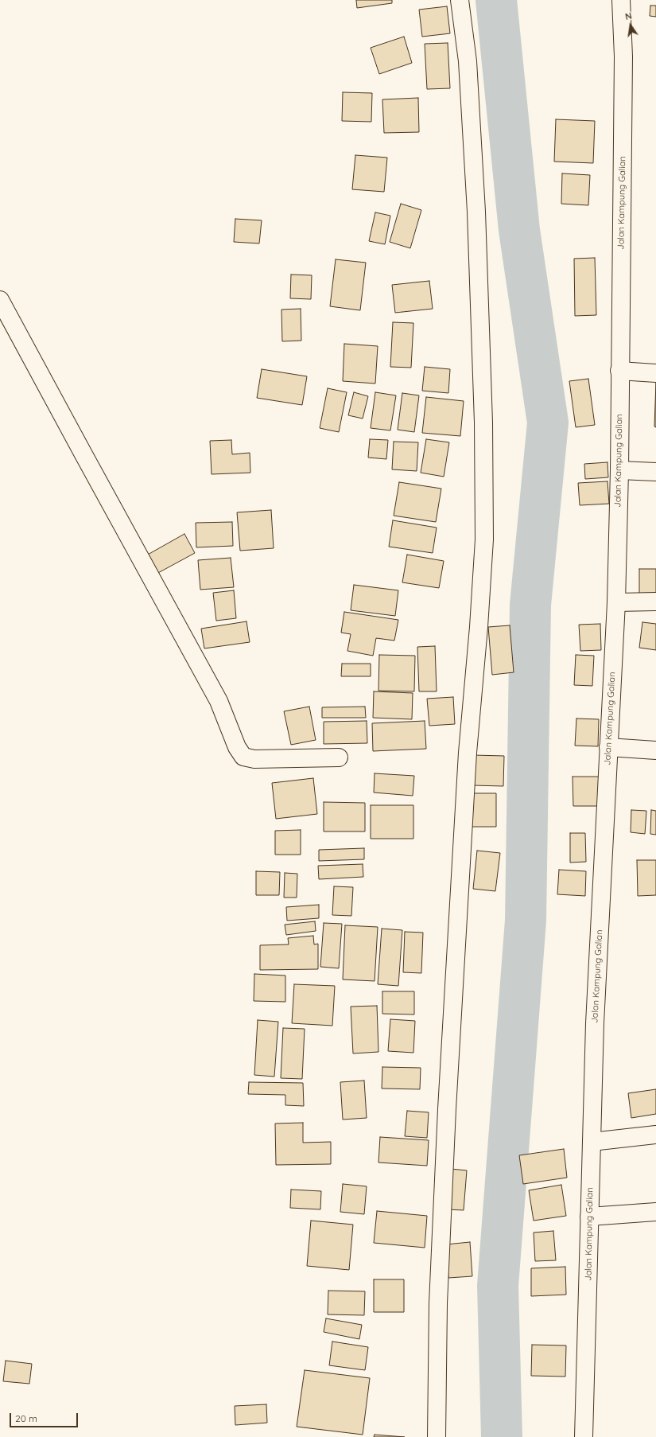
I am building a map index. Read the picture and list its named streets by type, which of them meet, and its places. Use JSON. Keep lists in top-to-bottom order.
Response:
{
  "streets": {
    "street": ["Jalan Kampung Galian"]
  },
  "scale_bar": "20 m",
  "north": "top"
}
